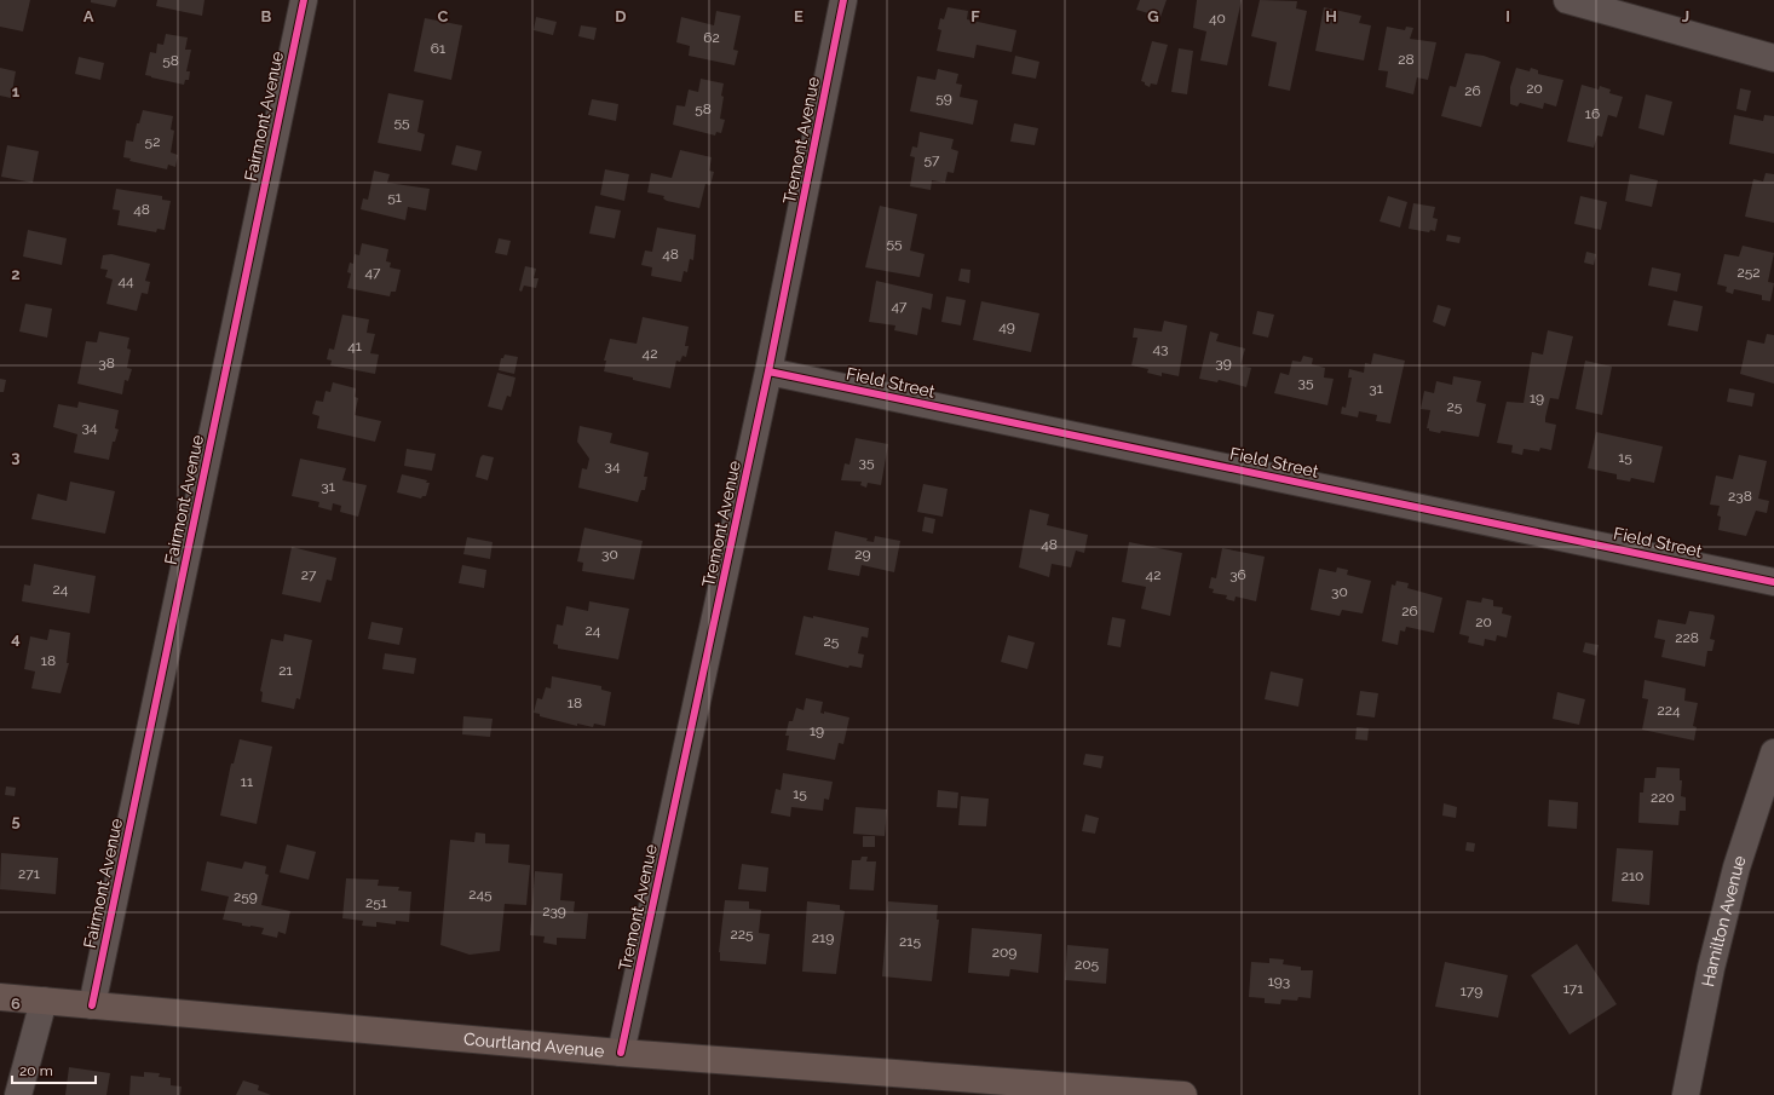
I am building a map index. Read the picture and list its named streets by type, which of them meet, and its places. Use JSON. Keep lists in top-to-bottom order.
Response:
{
  "streets": {
    "main road": ["Courtland Avenue"],
    "street": [
      "Fairmont Avenue",
      "Tremont Avenue",
      "Field Street",
      "Hamilton Avenue"
    ]
  },
  "crossings": [
    ["Fairmont Avenue", "Courtland Avenue"],
    ["Tremont Avenue", "Field Street"],
    ["Tremont Avenue", "Courtland Avenue"]
  ],
  "house_numbers": [
    "40",
    "62",
    "61",
    "28",
    "58",
    "20",
    "26",
    "59",
    "58",
    "16",
    "55",
    "52",
    "57",
    "51",
    "48",
    "55",
    "48",
    "47",
    "252",
    "44",
    "47",
    "49",
    "41",
    "43",
    "42",
    "38",
    "39",
    "35",
    "31",
    "19",
    "25",
    "34",
    "15",
    "35",
    "34",
    "31",
    "238",
    "48",
    "30",
    "29",
    "27",
    "42",
    "36",
    "24",
    "30",
    "26",
    "20",
    "24",
    "228",
    "25",
    "18",
    "21",
    "18",
    "224",
    "19",
    "11",
    "15",
    "220",
    "271",
    "210",
    "245",
    "259",
    "251",
    "239",
    "225",
    "219",
    "215",
    "209",
    "205",
    "193",
    "171",
    "179"
  ],
  "scale_bar": "20 m",
  "grid": {
    "columns": [
      "A",
      "B",
      "C",
      "D",
      "E",
      "F",
      "G",
      "H",
      "I",
      "J"
    ],
    "rows": [
      "1",
      "2",
      "3",
      "4",
      "5",
      "6"
    ]
  }
}
